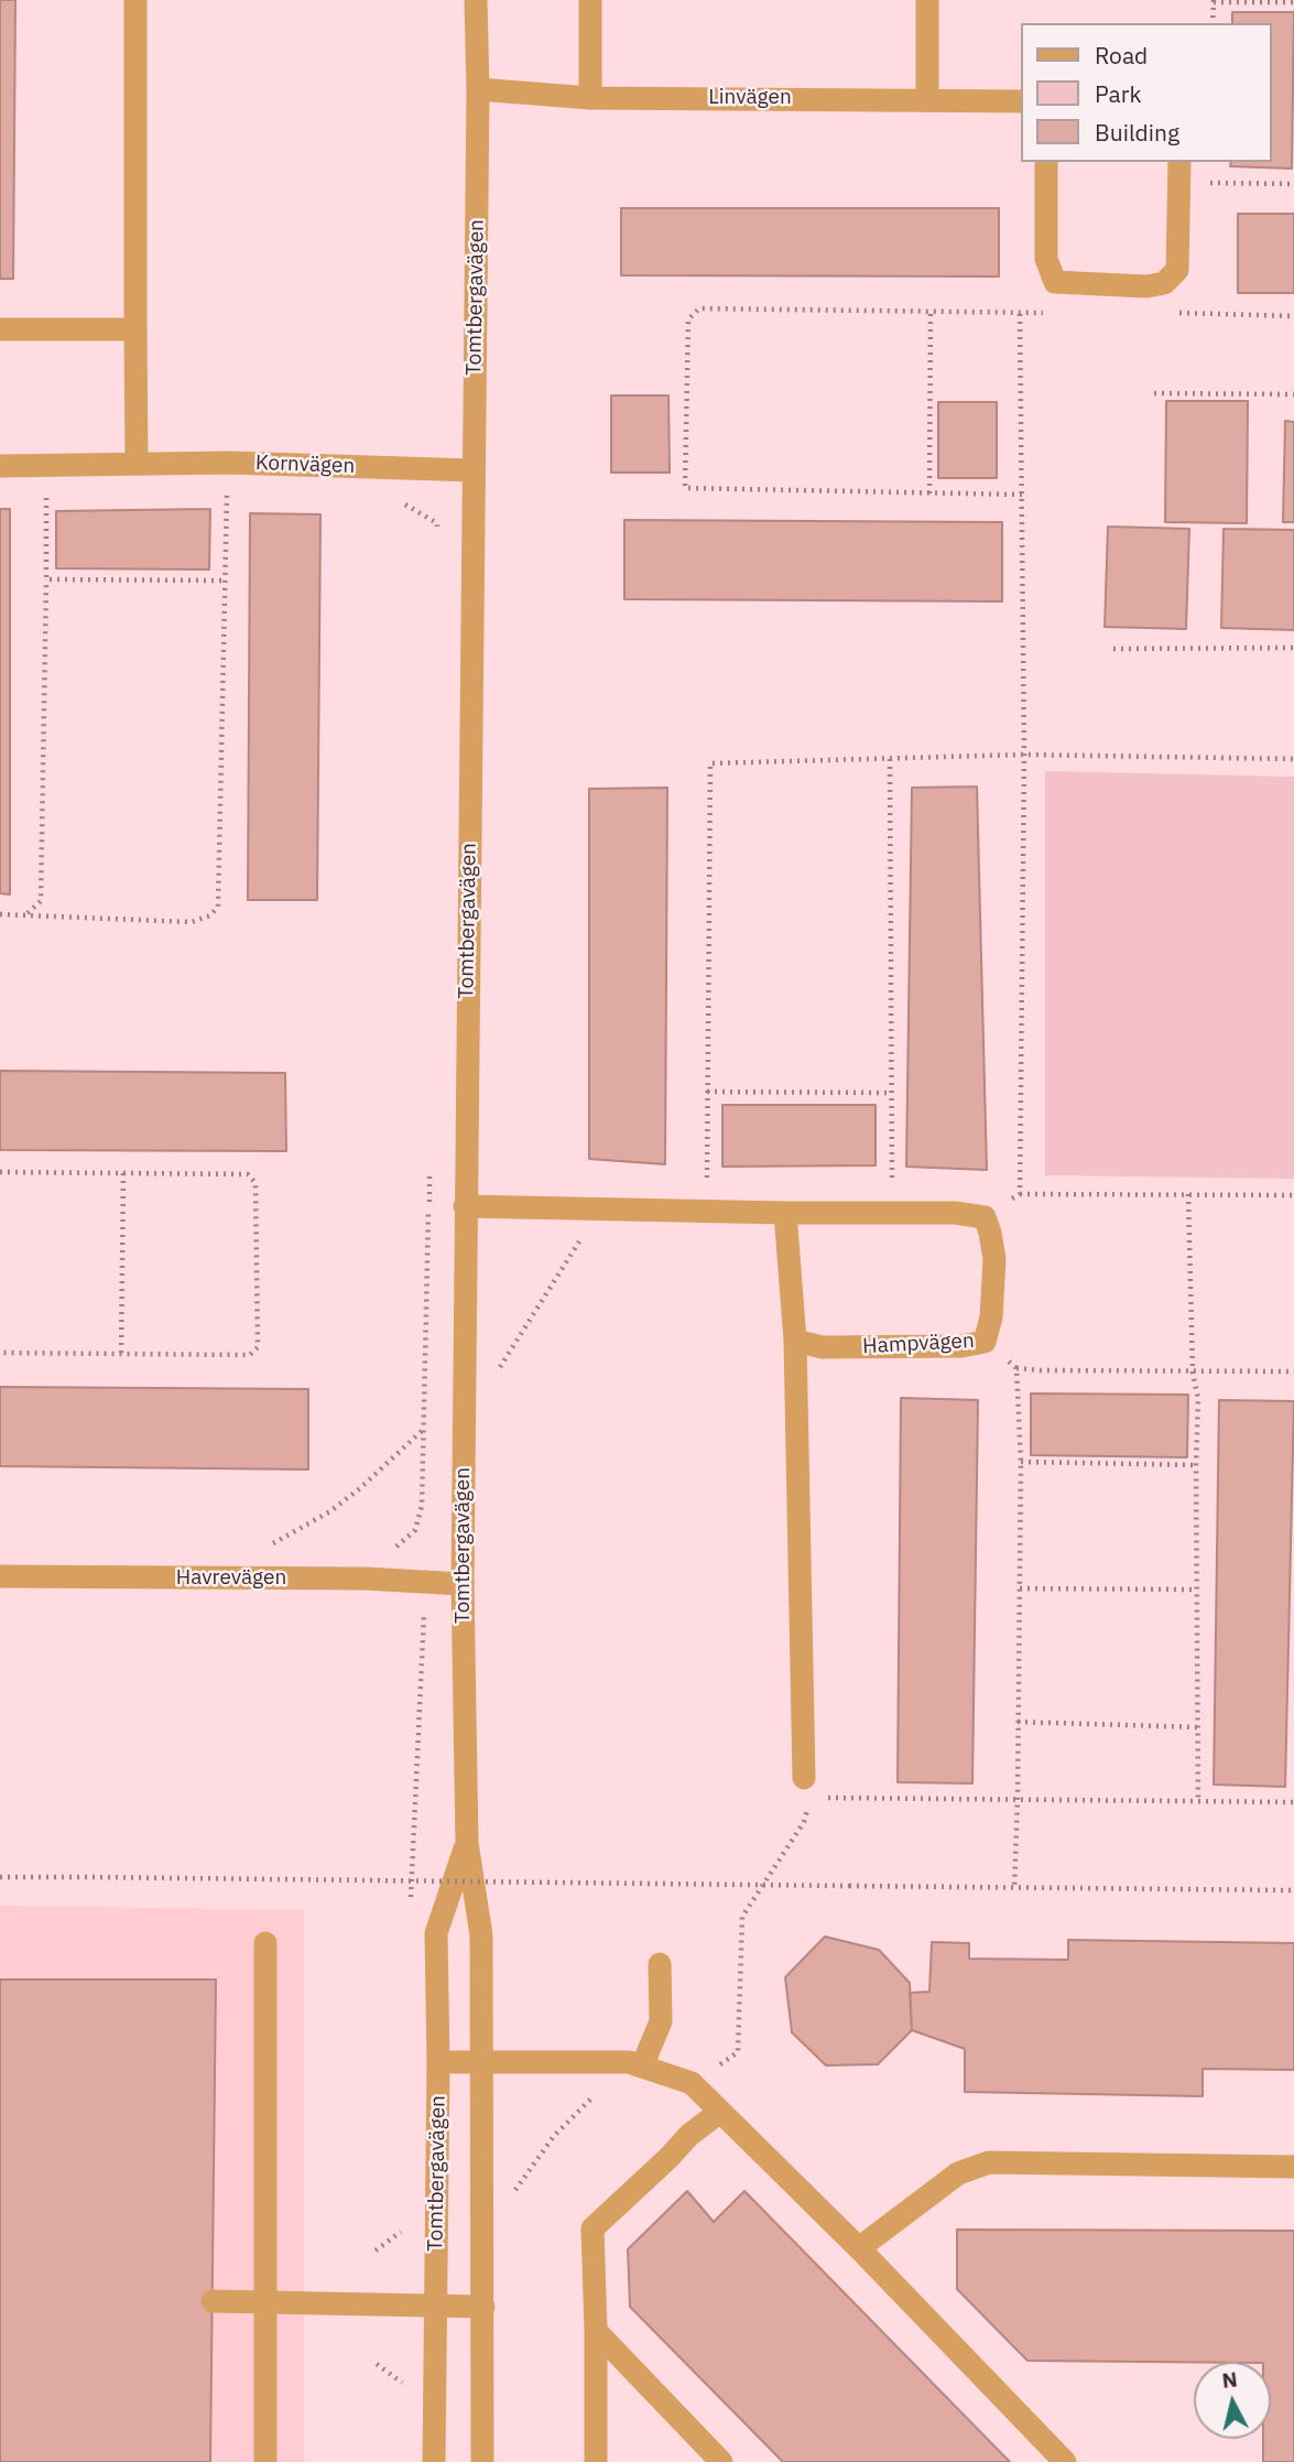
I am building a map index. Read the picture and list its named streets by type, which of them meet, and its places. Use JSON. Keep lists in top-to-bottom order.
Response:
{
  "streets": {
    "street": [
      "Linvägen",
      "Tomtbergavägen",
      "Kornvägen",
      "Hampvägen",
      "Havrevägen"
    ]
  },
  "crossings": [
    ["Linvägen", "Tomtbergavägen"],
    ["Tomtbergavägen", "Kornvägen"],
    ["Tomtbergavägen", "Havrevägen"]
  ],
  "legend": ["Road", "Park", "Building"],
  "north": "top"
}
